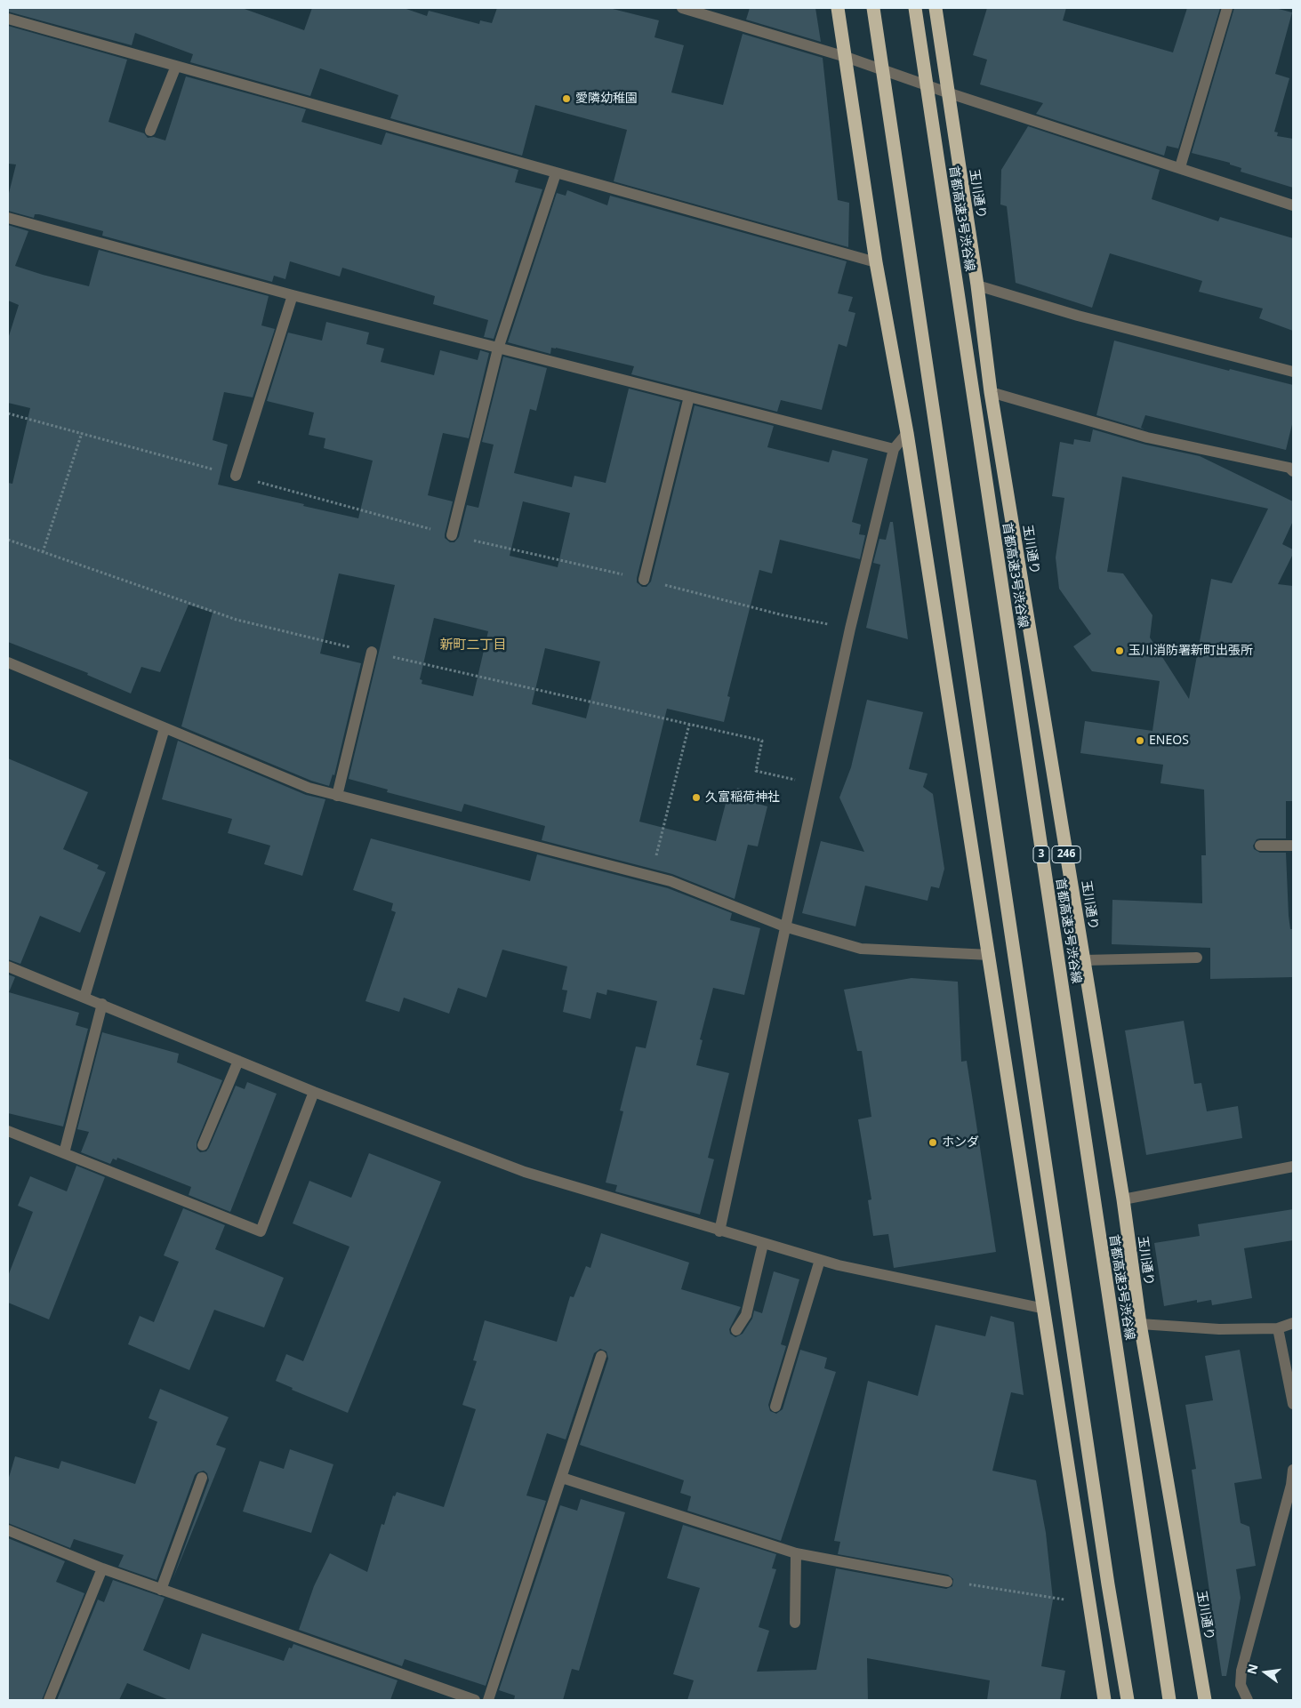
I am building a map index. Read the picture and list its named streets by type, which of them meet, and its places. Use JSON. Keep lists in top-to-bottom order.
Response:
{
  "streets": {
    "highway": [
      "玉川通り",
      "首都高速3号渋谷線",
      "3",
      "246"
    ]
  },
  "districts": ["新町二丁目"],
  "places": [
    "愛隣幼稚園",
    "玉川消防署新町出張所",
    "ENEOS",
    "久富稲荷神社",
    "ホンダ"
  ],
  "north": "left"
}
